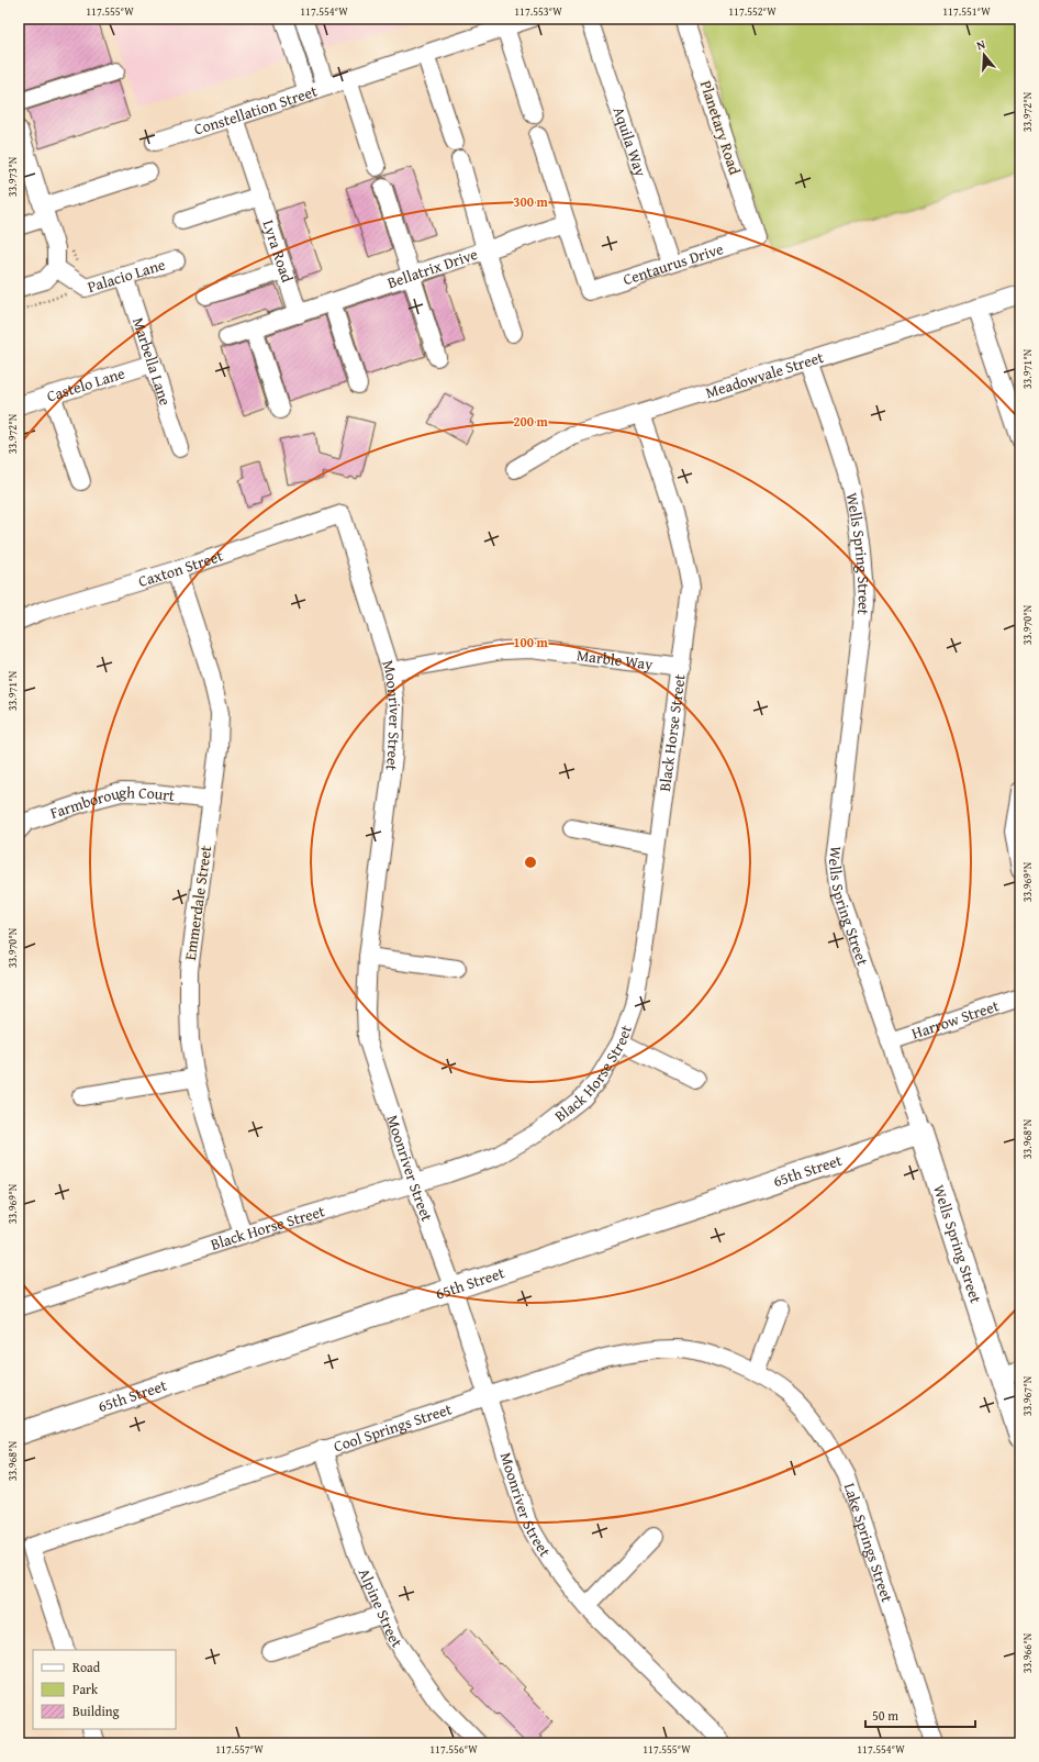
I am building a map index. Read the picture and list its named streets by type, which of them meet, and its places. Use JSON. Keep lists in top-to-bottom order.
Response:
{
  "streets": {
    "street": [
      "Constellation Street",
      "Planetary Road",
      "Aquila Way",
      "Lyra Road",
      "Centaurus Drive",
      "Bellatrix Drive",
      "Palacio Lane",
      "Marbella Lane",
      "Meadowvale Street",
      "Castelo Lane",
      "Wells Spring Street",
      "Caxton Street",
      "Marble Way",
      "Moonriver Street",
      "Black Horse Street",
      "Farmborough Court",
      "Emmerdale Street",
      "Harrow Street",
      "65th Street",
      "Cool Springs Street",
      "Lake Springs Street",
      "Alpine Street"
    ]
  },
  "crossings": [
    ["Constellation Street", "Lyra Road"],
    ["Planetary Road", "Centaurus Drive"],
    ["Aquila Way", "Centaurus Drive"],
    ["Lyra Road", "Bellatrix Drive"],
    ["Centaurus Drive", "Bellatrix Drive"],
    ["Palacio Lane", "Marbella Lane"],
    ["Marbella Lane", "Castelo Lane"],
    ["Meadowvale Street", "Wells Spring Street"],
    ["Meadowvale Street", "Black Horse Street"],
    ["Wells Spring Street", "Harrow Street"],
    ["Wells Spring Street", "65th Street"],
    ["Caxton Street", "Moonriver Street"],
    ["Caxton Street", "Emmerdale Street"],
    ["Marble Way", "Moonriver Street"],
    ["Marble Way", "Black Horse Street"],
    ["Moonriver Street", "Black Horse Street"],
    ["Moonriver Street", "65th Street"],
    ["Moonriver Street", "Cool Springs Street"],
    ["Black Horse Street", "Emmerdale Street"],
    ["Farmborough Court", "Emmerdale Street"],
    ["Cool Springs Street", "Lake Springs Street"],
    ["Cool Springs Street", "Alpine Street"]
  ],
  "legend": ["Road", "Park", "Building"],
  "scale_bar": "50 m",
  "north": "top",
  "coordinates": [
    "117.555°W",
    "117.554°W",
    "117.553°W",
    "117.552°W",
    "117.551°W",
    "33.972°N",
    "33.973°N",
    "33.971°N",
    "33.970°N",
    "33.969°N",
    "33.968°N",
    "33.967°N",
    "33.966°N",
    "117.557°W",
    "117.556°W"
  ],
  "rings": ["300 m", "200 m", "100 m"]
}
